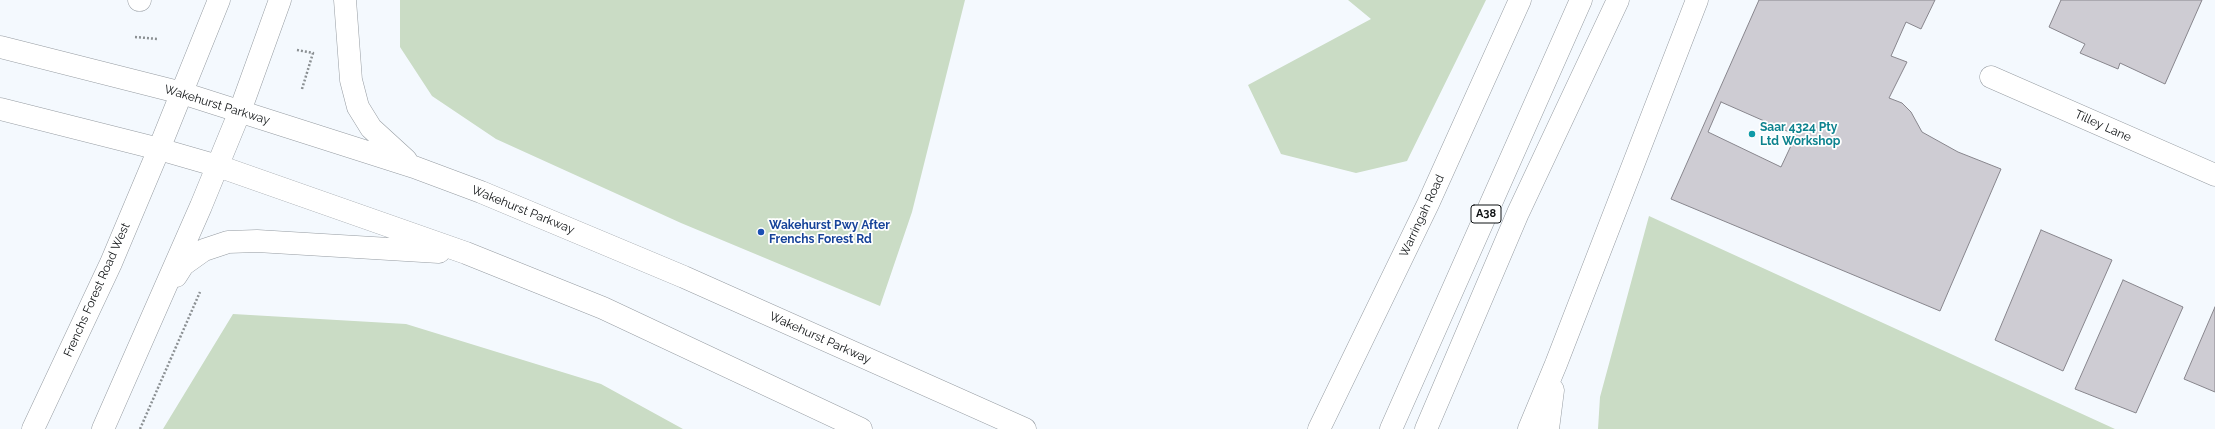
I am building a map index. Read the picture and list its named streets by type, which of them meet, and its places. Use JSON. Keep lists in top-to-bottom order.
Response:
{
  "streets": {
    "main road": [
      "Wakehurst Parkway",
      "Tilley Lane",
      "A38",
      "Warringah Road",
      "Frenchs Forest Road West"
    ]
  },
  "crossings": [
    ["Wakehurst Parkway", "Frenchs Forest Road West"]
  ],
  "places": ["Saar 4324 Pty Ltd Workshop", "Wakehurst Pwy After Frenchs Forest Rd"]
}
